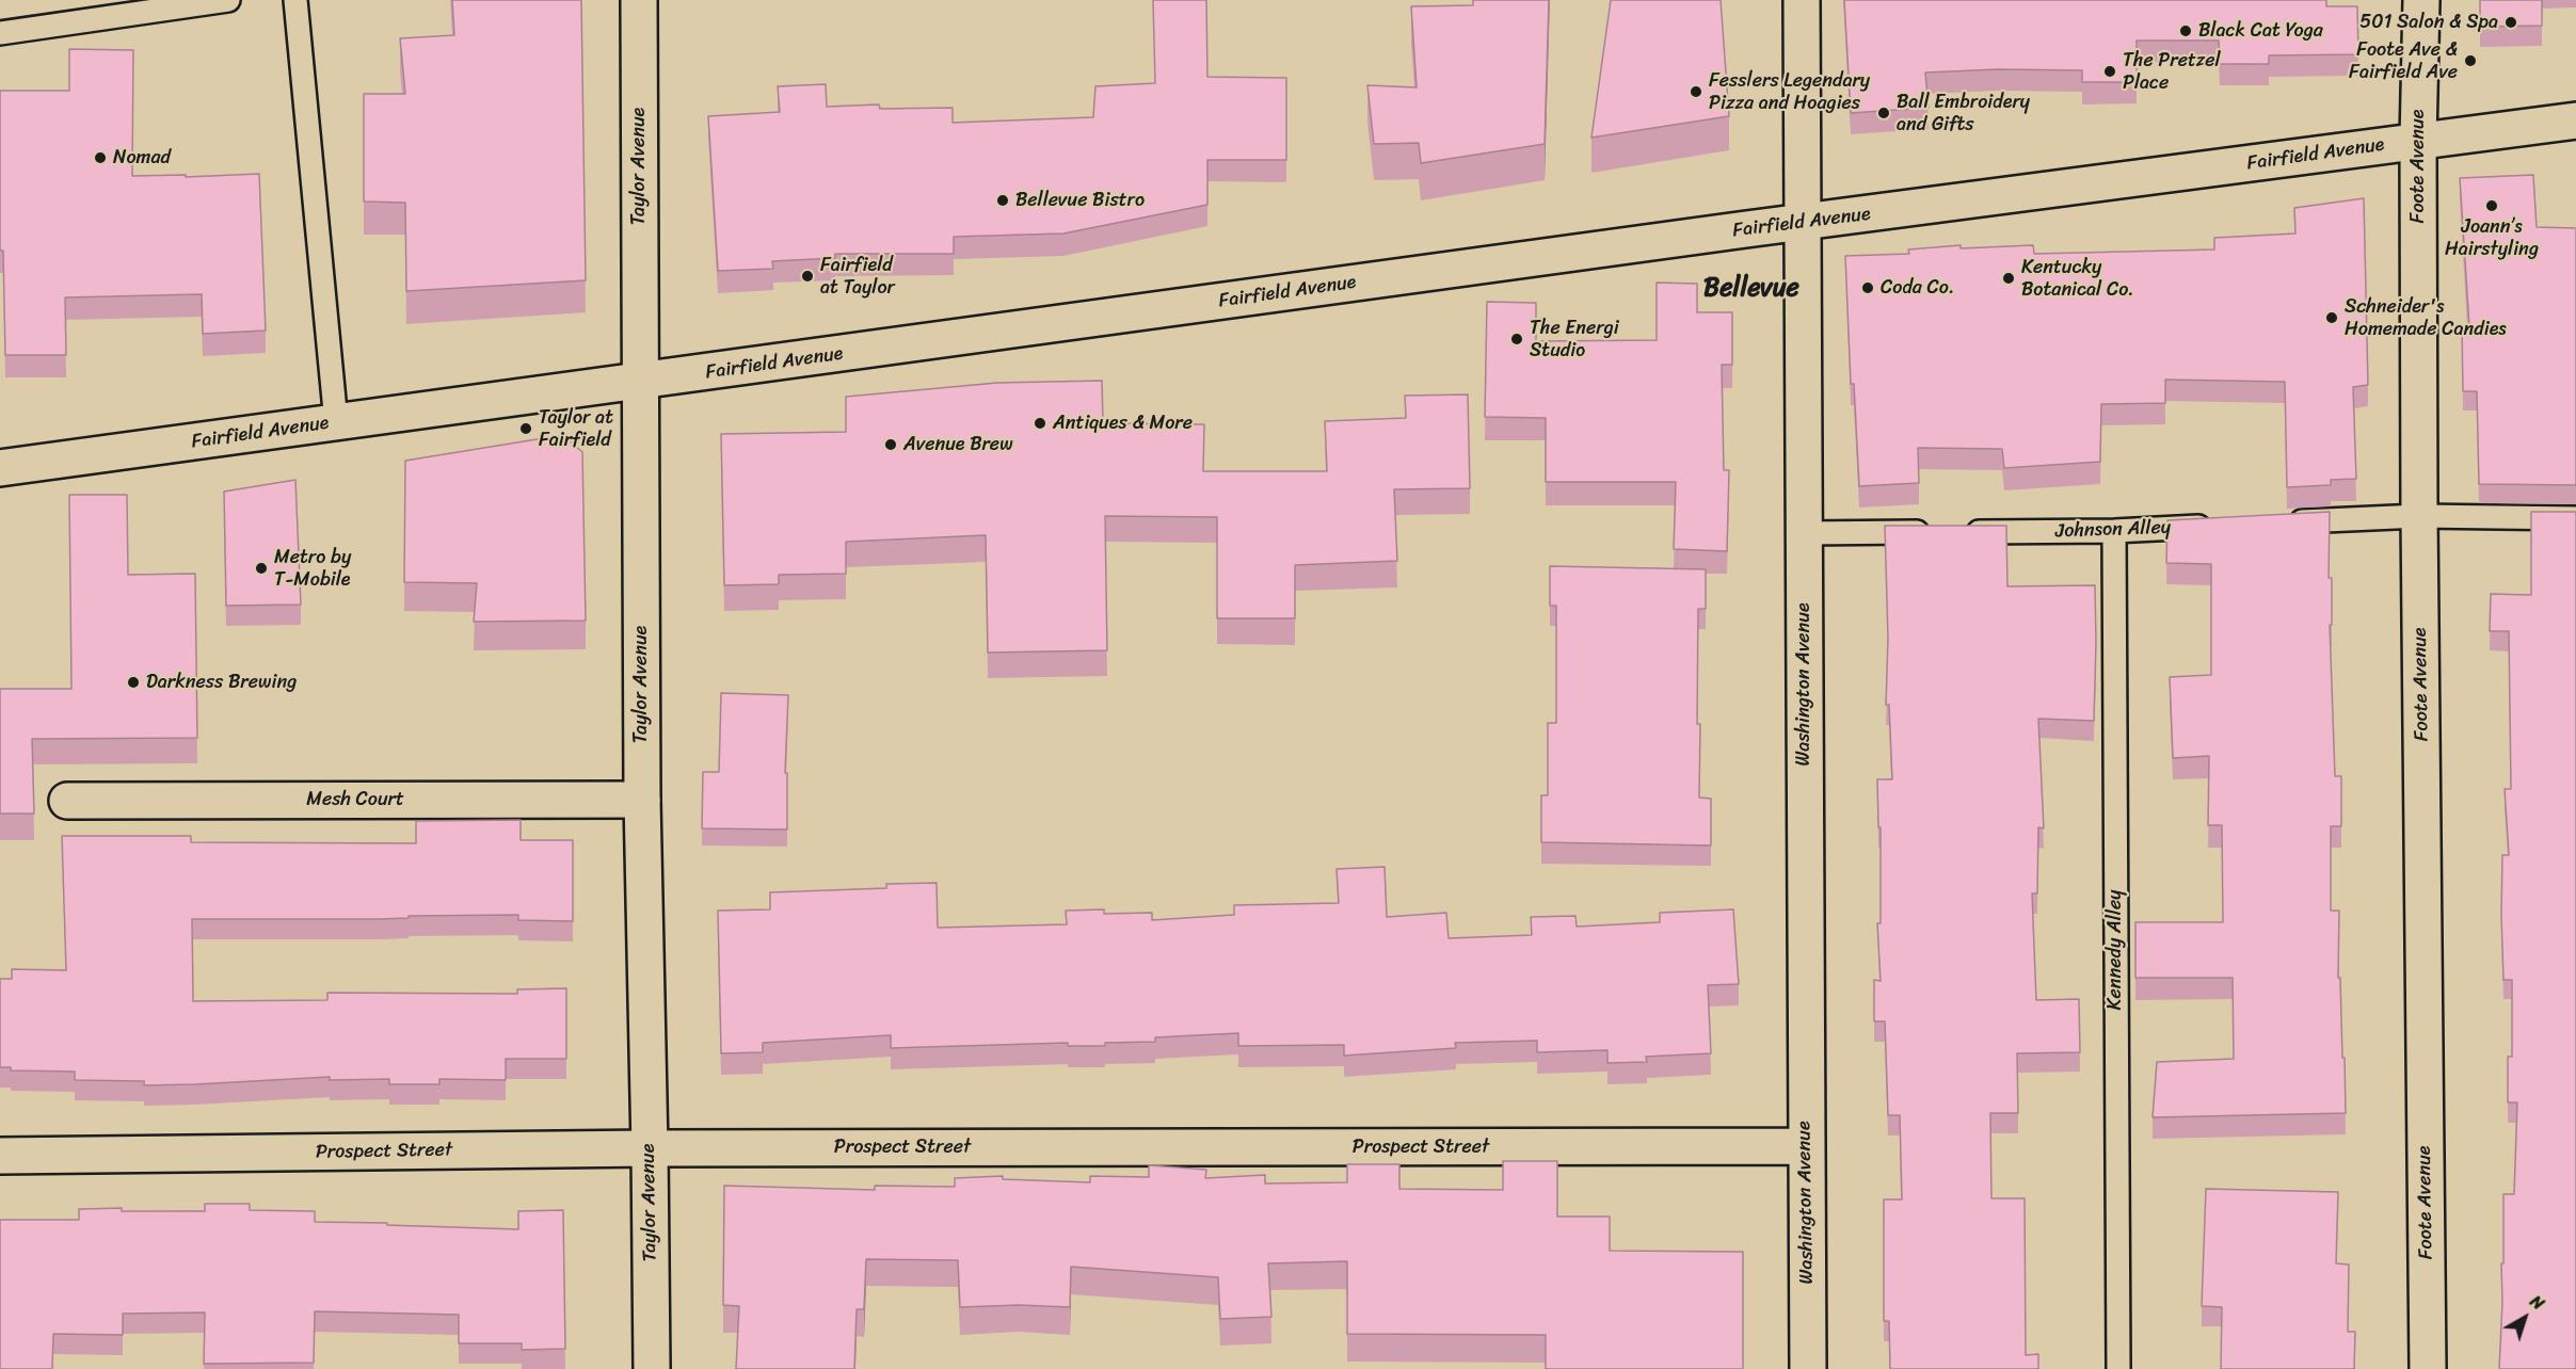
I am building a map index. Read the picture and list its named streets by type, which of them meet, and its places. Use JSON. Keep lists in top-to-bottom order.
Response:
{
  "streets": {
    "street": [
      "Fairfield Avenue",
      "Taylor Avenue",
      "Foote Avenue",
      "Washington Avenue",
      "Mesh Court",
      "Prospect Street"
    ],
    "lane": ["Johnson Alley", "Kennedy Alley"]
  },
  "crossings": [
    ["Fairfield Avenue", "Taylor Avenue"],
    ["Fairfield Avenue", "Foote Avenue"],
    ["Fairfield Avenue", "Washington Avenue"],
    ["Taylor Avenue", "Mesh Court"],
    ["Taylor Avenue", "Prospect Street"],
    ["Johnson Alley", "Washington Avenue"],
    ["Johnson Alley", "Kennedy Alley"],
    ["Washington Avenue", "Prospect Street"]
  ],
  "districts": ["Bellevue"],
  "places": [
    "501 Salon & Spa",
    "Black Cat Yoga",
    "Foote Ave & Fairfield Ave",
    "The Pretzel Place",
    "Fesslers Legendary Pizza and Hoagies",
    "Ball Embroidery and Gifts",
    "Nomad",
    "Bellevue Bistro",
    "Joann’s Hairstyling",
    "Fairfield at Taylor",
    "Kentucky Botanical Co.",
    "Coda Co.",
    "Schneider's Homemade Candies",
    "The Energi Studio",
    "Antiques & More",
    "Taylor at Fairfield",
    "Avenue Brew",
    "Metro by T-Mobile",
    "Darkness Brewing"
  ],
  "north": "top right"
}
